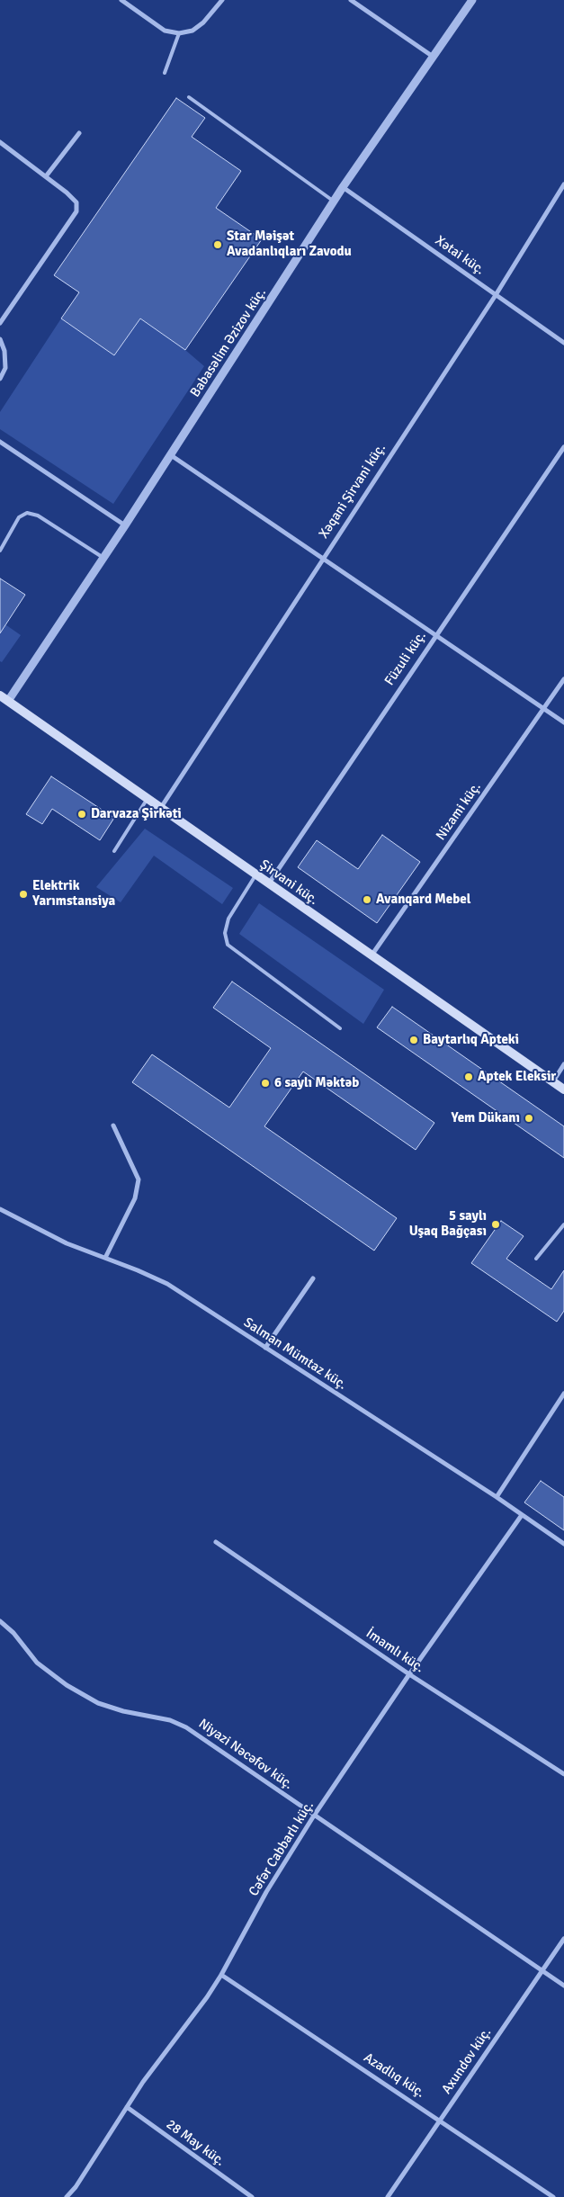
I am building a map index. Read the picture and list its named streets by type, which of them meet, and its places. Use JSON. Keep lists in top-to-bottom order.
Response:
{
  "streets": {
    "main road": ["Şirvani küç."],
    "street": [
      "Xətai küç.",
      "Babasəlim Əzizov küç.",
      "Xəqani Şirvani küç.",
      "Füzuli küç.",
      "Nizami küç.",
      "Salman Mümtaz küç.",
      "İmamlı küç.",
      "Niyazi Nəcəfov küç.",
      "Cəfər Cabbarlı küç.",
      "Axundov küç.",
      "Azadlıq küç.",
      "28 May küç."
    ]
  },
  "crossings": [
    ["Xətai küç.", "Babasəlim Əzizov küç."],
    ["Xətai küç.", "Xəqani Şirvani küç."],
    ["Babasəlim Əzizov küç.", "Şirvani küç."],
    ["Xəqani Şirvani küç.", "Şirvani küç."],
    ["Füzuli küç.", "Şirvani küç."],
    ["Nizami küç.", "Şirvani küç."],
    ["Salman Mümtaz küç.", "Cəfər Cabbarlı küç."],
    ["İmamlı küç.", "Cəfər Cabbarlı küç."],
    ["Niyazi Nəcəfov küç.", "Cəfər Cabbarlı küç."],
    ["Niyazi Nəcəfov küç.", "Axundov küç."],
    ["Cəfər Cabbarlı küç.", "Azadlıq küç."],
    ["Cəfər Cabbarlı küç.", "28 May küç."],
    ["Axundov küç.", "Azadlıq küç."]
  ],
  "places": [
    "Star Məişət Avadanlıqları Zavodu",
    "Darvaza Şirkəti",
    "Elektrik Yarımstansiya",
    "Avanqard Mebel",
    "Baytarlıq Apteki",
    "Aptek Eleksir",
    "6 saylı Məktəb",
    "Yem Dükanı",
    "5 saylı Uşaq Bağçası"
  ]
}
